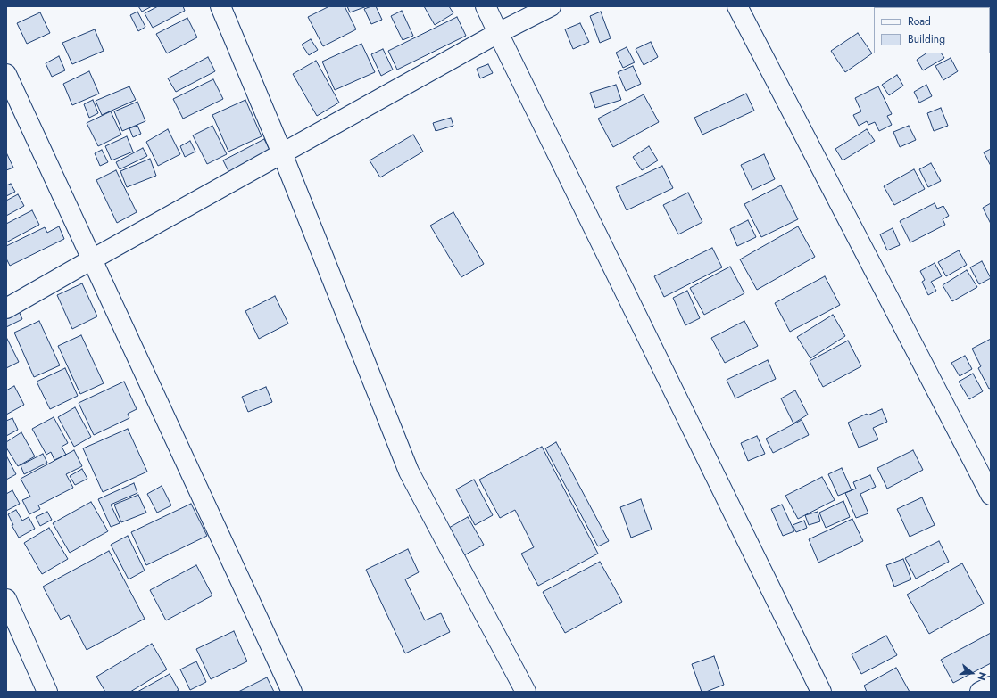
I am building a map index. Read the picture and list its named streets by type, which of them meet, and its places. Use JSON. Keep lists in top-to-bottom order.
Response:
{
  "legend": ["Road", "Building"],
  "north": "right"
}
